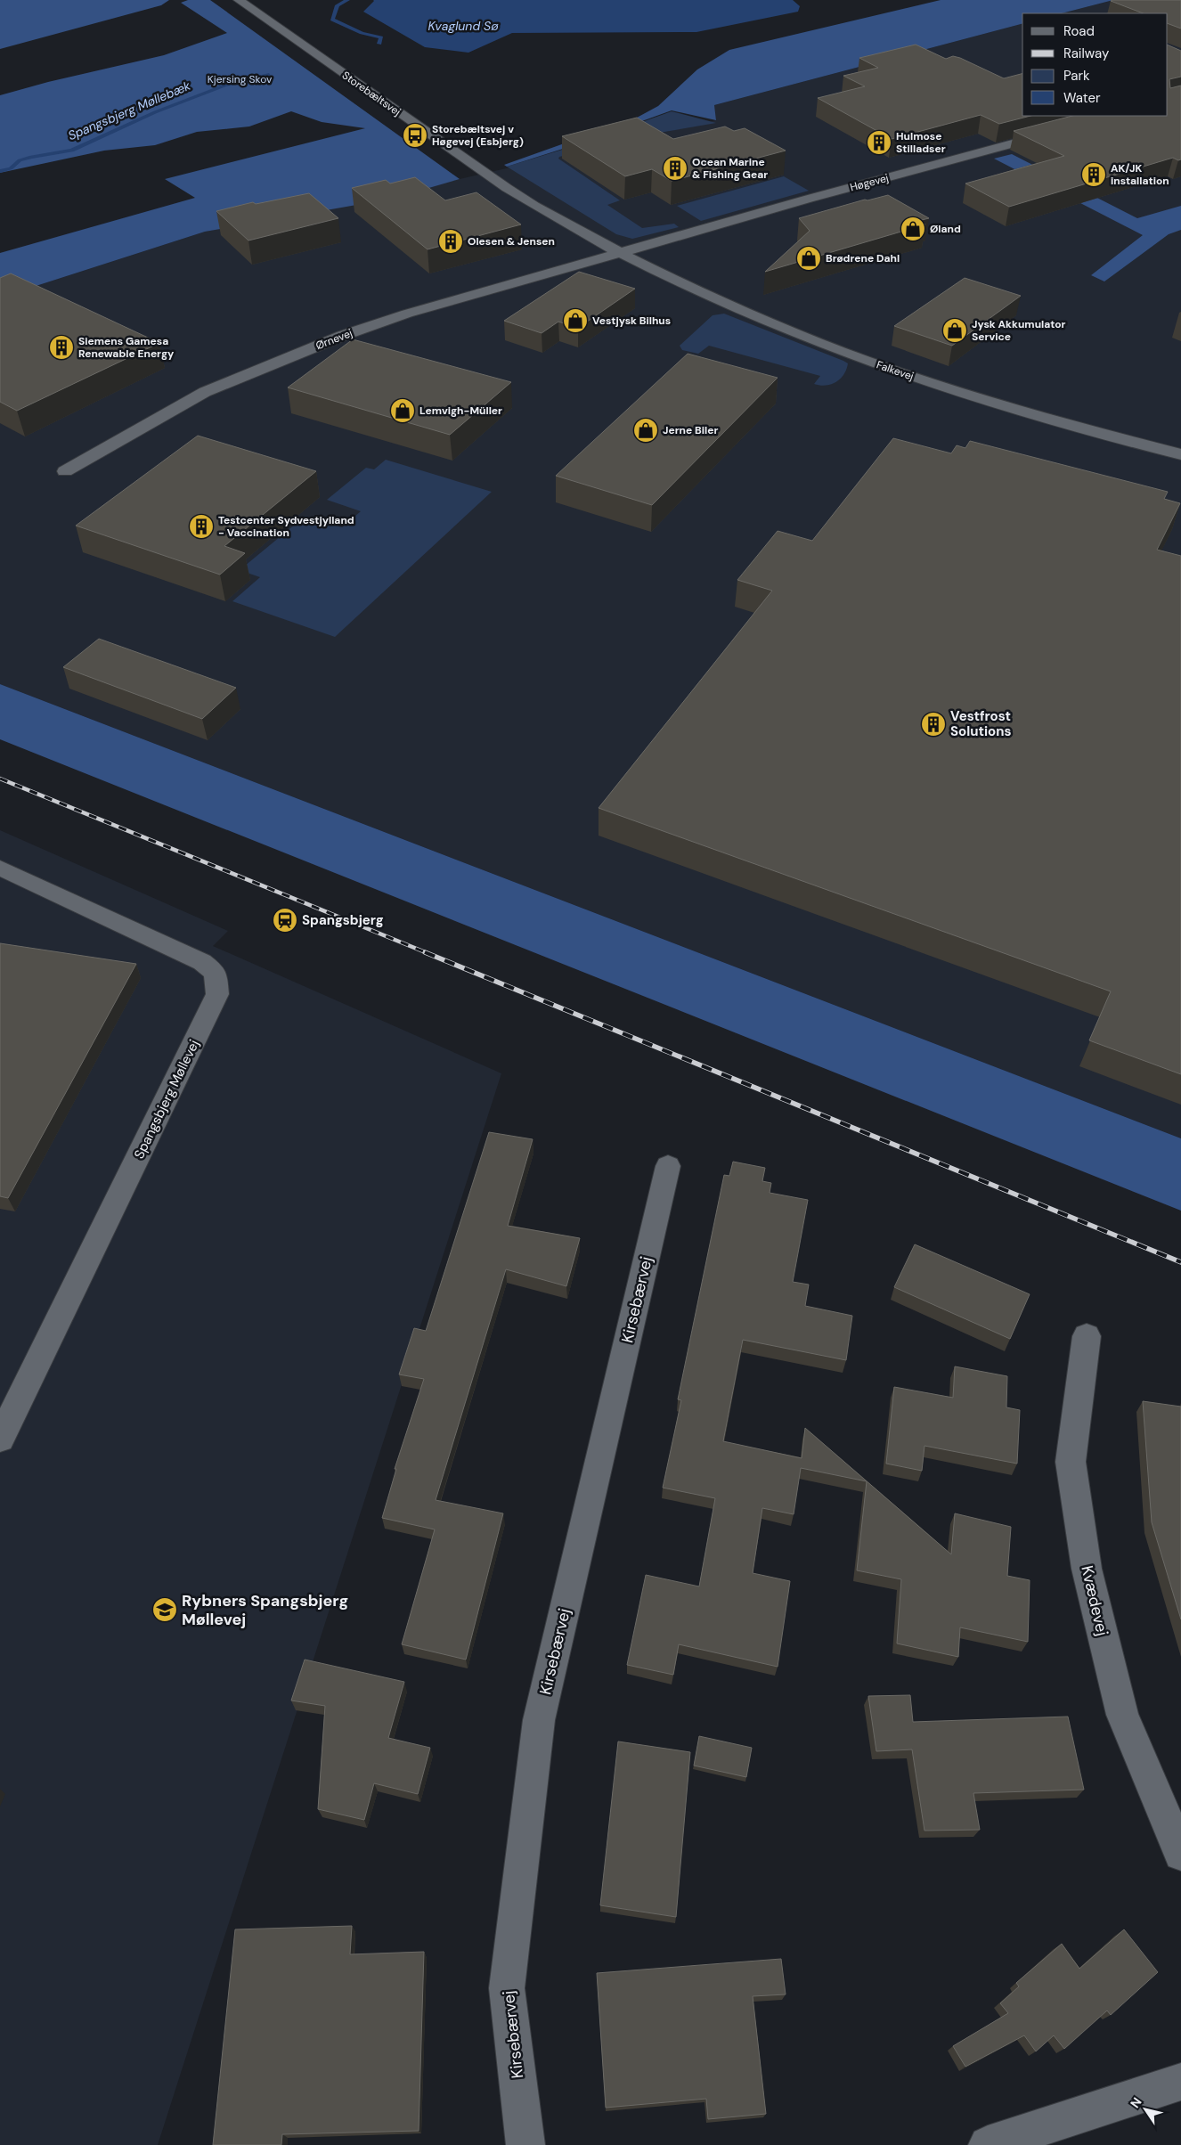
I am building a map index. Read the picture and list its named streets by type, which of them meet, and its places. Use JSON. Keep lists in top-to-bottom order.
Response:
{
  "streets": {
    "street": [
      "Storebæltsvej",
      "Høgevej",
      "Ørnevej",
      "Falkevej",
      "Spangsbjerg Møllevej",
      "Kirsebærvej",
      "Kvædevej"
    ]
  },
  "crossings": [
    ["Storebæltsvej", "Høgevej"],
    ["Storebæltsvej", "Ørnevej"],
    ["Storebæltsvej", "Falkevej"],
    ["Høgevej", "Ørnevej"],
    ["Høgevej", "Falkevej"],
    ["Ørnevej", "Falkevej"]
  ],
  "water": ["Kvaglund Sø", "Spangsbjerg Møllebæk"],
  "parks": ["Kjersing Skov"],
  "places": {
    "bus stop": ["Storebæltsvej v Høgevej (Esbjerg)"],
    "building": [
      "Hulmose Stilladser",
      "Ocean Marine & Fishing Gear",
      "AK/JK installation",
      "Olesen & Jensen",
      "Siemens Gamesa Renewable Energy",
      "Testcenter Sydvestjylland - Vaccination",
      "Vestfrost Solutions"
    ],
    "shop": [
      "Øland",
      "Brødrene Dahl",
      "Vestjysk Bilhus",
      "Jysk Akkumulator Service",
      "Lemvigh-Müller",
      "Jerne Biler"
    ],
    "station": ["Spangsbjerg"],
    "school or university": ["Rybners Spangsbjerg Møllevej"]
  },
  "legend": [
    "Road",
    "Railway",
    "Park",
    "Water"
  ],
  "north": "top left"
}
